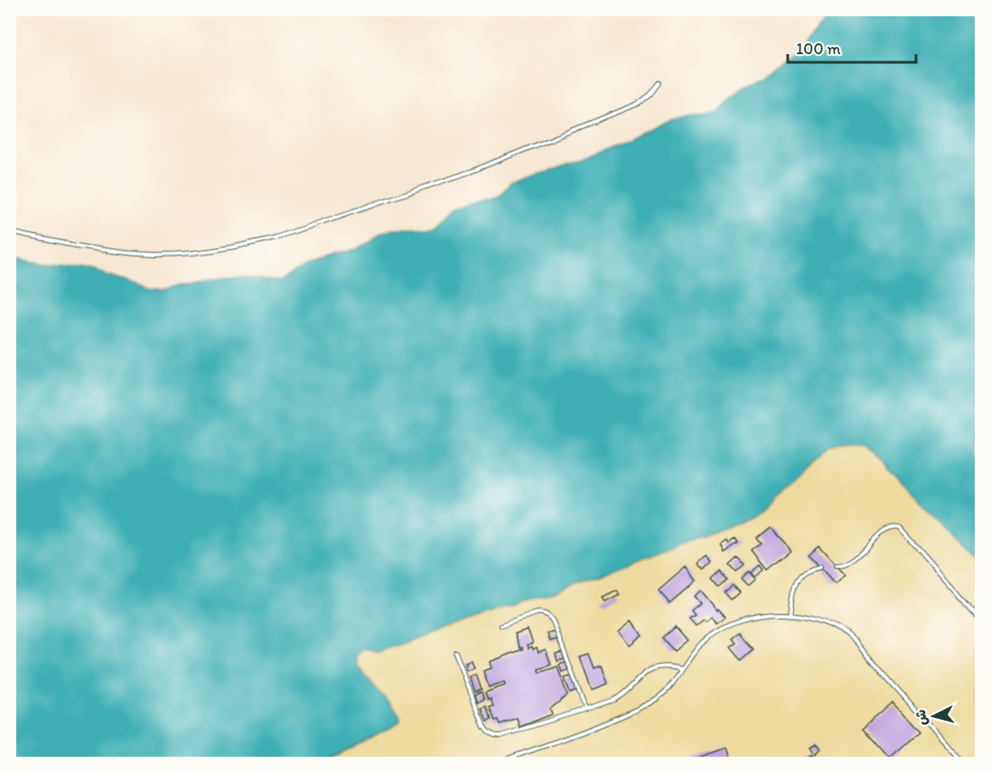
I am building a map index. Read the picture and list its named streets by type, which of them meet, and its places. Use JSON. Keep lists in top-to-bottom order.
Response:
{
  "scale_bar": "100 m",
  "north": "left"
}
